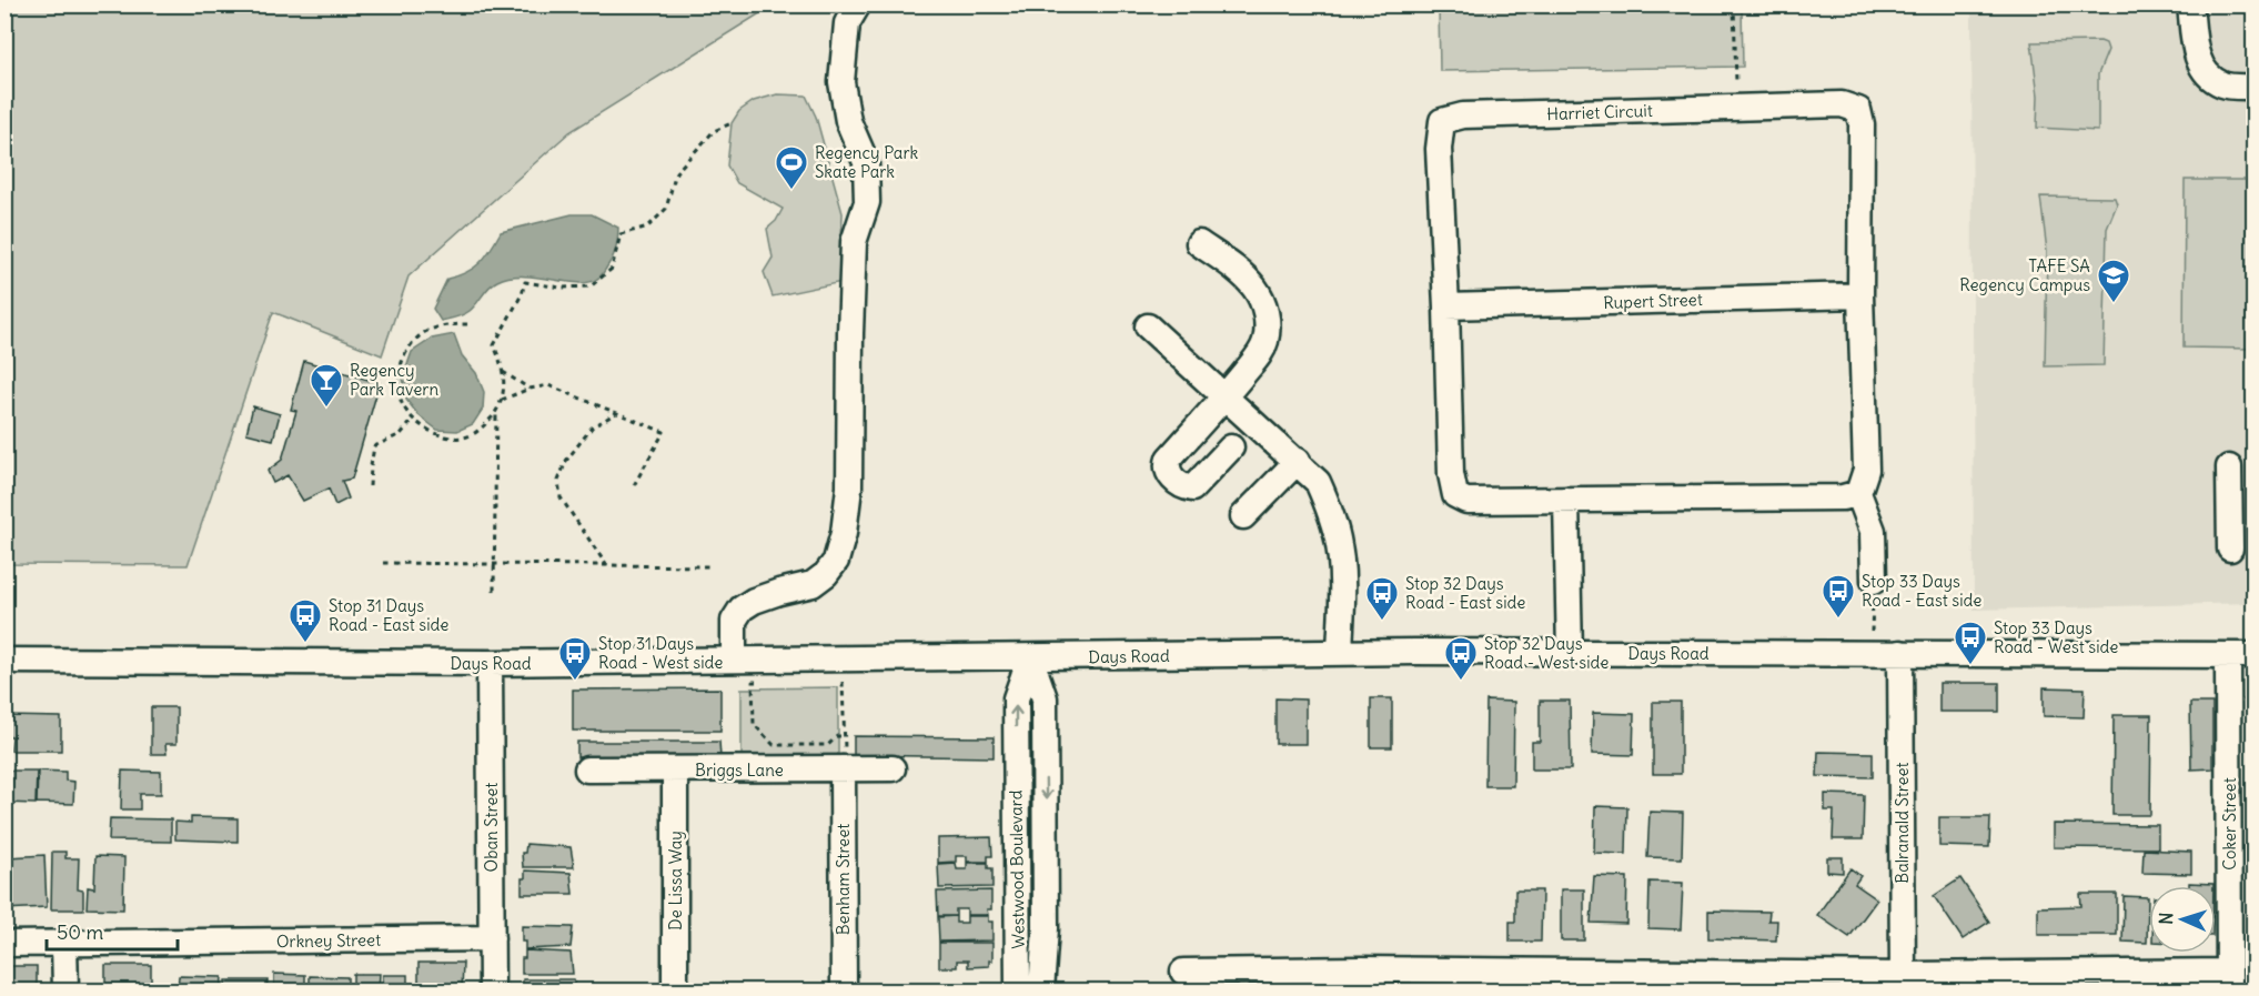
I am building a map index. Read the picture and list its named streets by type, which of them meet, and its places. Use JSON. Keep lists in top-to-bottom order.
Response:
{
  "streets": {
    "street": [
      "Harriet Circuit",
      "Rupert Street",
      "Days Road",
      "Briggs Lane",
      "Balranald Street",
      "Coker Street",
      "Oban Street",
      "Westwood Boulevard",
      "Benham Street",
      "De Lissa Way",
      "Orkney Street"
    ]
  },
  "crossings": [
    ["Harriet Circuit", "Rupert Street"],
    ["Days Road", "Balranald Street"],
    ["Days Road", "Coker Street"],
    ["Days Road", "Oban Street"],
    ["Days Road", "Westwood Boulevard"],
    ["Briggs Lane", "Benham Street"],
    ["Briggs Lane", "De Lissa Way"],
    ["Oban Street", "Orkney Street"]
  ],
  "places": {
    "sports": ["Regency Park Skate Park"],
    "school or university": ["TAFE SA Regency Campus"],
    "bar": ["Regency Park Tavern"],
    "bus stop": [
      "Stop 33 Days Road - East side",
      "Stop 32 Days Road - East side",
      "Stop 31 Days Road - East side",
      "Stop 33 Days Road - West side",
      "Stop 31 Days Road - West side",
      "Stop 32 Days Road - West side"
    ]
  },
  "scale_bar": "50 m",
  "north": "left"
}
